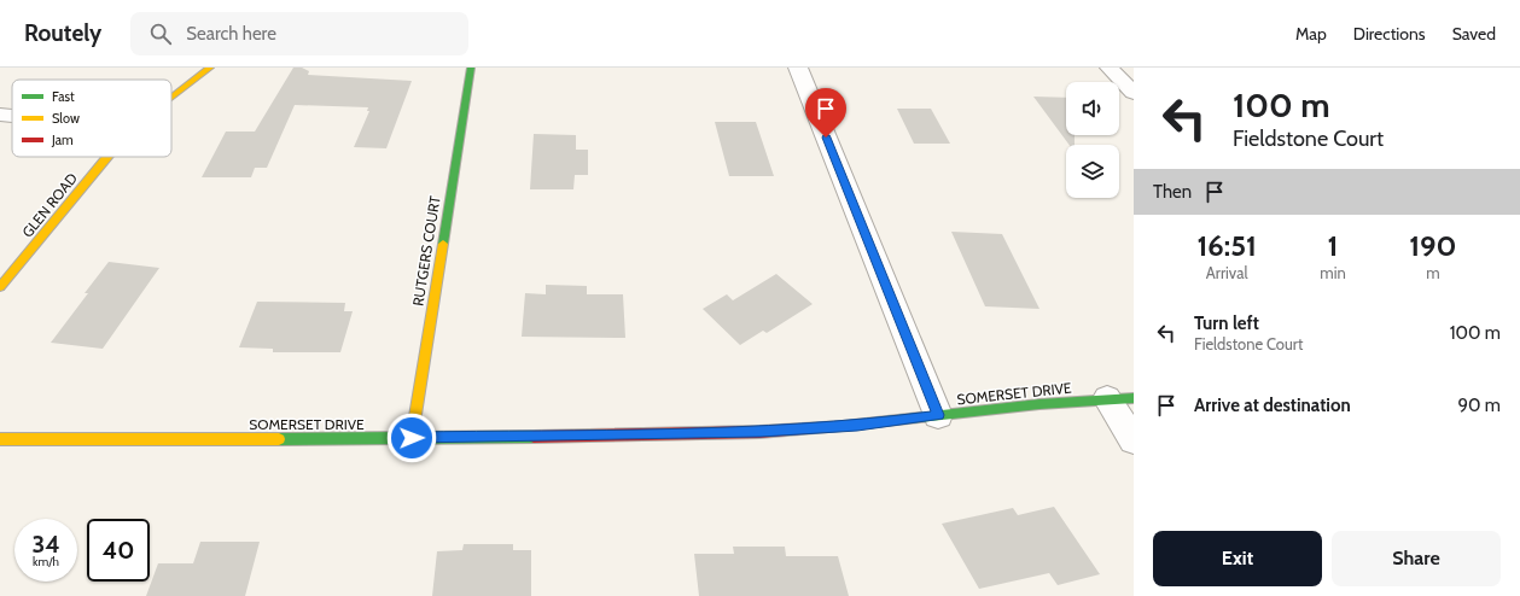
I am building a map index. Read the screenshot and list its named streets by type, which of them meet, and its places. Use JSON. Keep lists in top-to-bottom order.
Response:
{
  "streets": {
    "street": ["GLEN ROAD", "RUTGERS COURT", "SOMERSET DRIVE"]
  },
  "crossings": [
    ["RUTGERS COURT", "SOMERSET DRIVE"]
  ],
  "legend": ["Fast", "Slow", "Jam"],
  "page": {
    "header": "Routely",
    "search": "Search here",
    "nav": ["Map", "Directions", "Saved"],
    "turn": ["100 m", "Fieldstone Court"],
    "then": "Then",
    "eta": [
      "16:51",
      "Arrival",
      "1",
      "min",
      "190",
      "m"
    ],
    "list": [
      {
        "name": "Turn left",
        "note": "Fieldstone Court",
        "value": "100 m"
      },
      {
        "name": "Arrive at destination",
        "value": "90 m"
      }
    ],
    "speed": "34 km/h",
    "limit": "40",
    "buttons": ["Exit", "Share"]
  }
}
